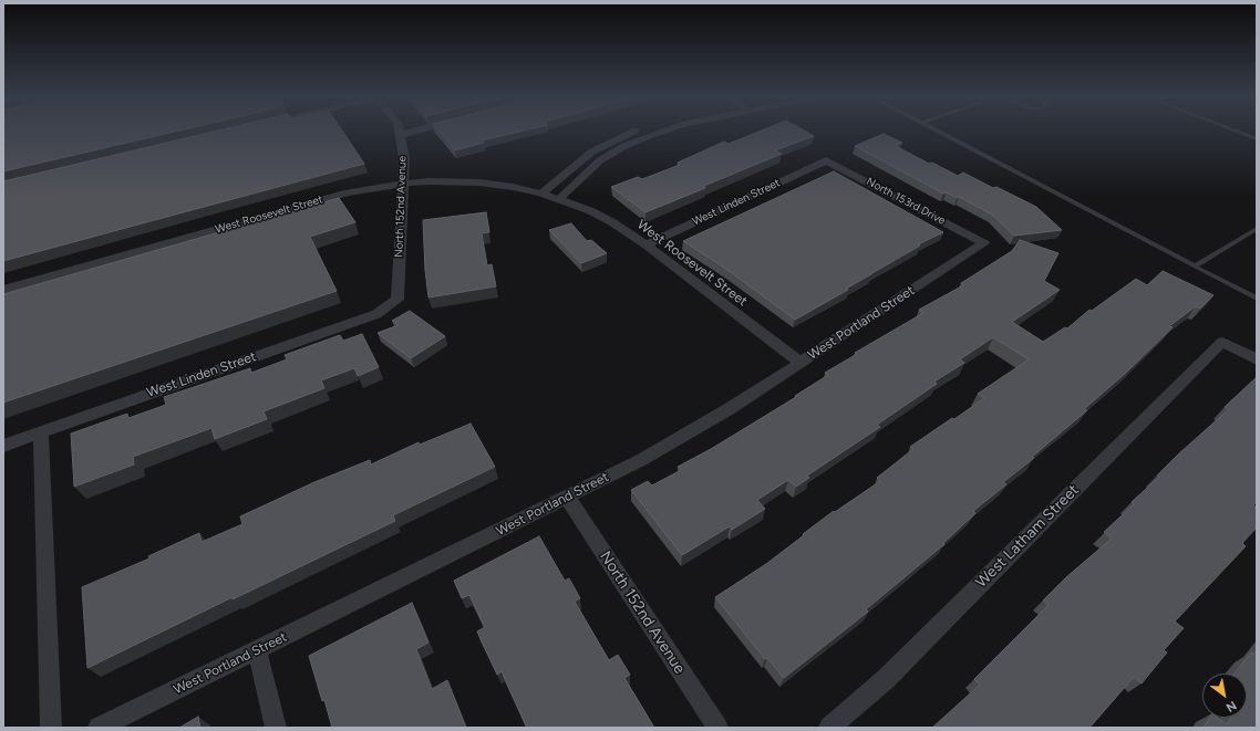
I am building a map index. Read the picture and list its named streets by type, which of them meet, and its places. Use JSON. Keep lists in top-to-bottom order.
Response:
{
  "streets": {
    "street": [
      "North 153rd Drive",
      "West Linden Street",
      "North 152nd Avenue",
      "West Roosevelt Street",
      "West Portland Street",
      "West Latham Street"
    ]
  },
  "crossings": [
    ["North 153rd Drive", "West Linden Street"],
    ["North 153rd Drive", "West Portland Street"],
    ["West Linden Street", "North 152nd Avenue"],
    ["West Linden Street", "West Roosevelt Street"],
    ["North 152nd Avenue", "West Roosevelt Street"],
    ["North 152nd Avenue", "West Portland Street"],
    ["West Roosevelt Street", "West Portland Street"]
  ],
  "north": "bottom right"
}
